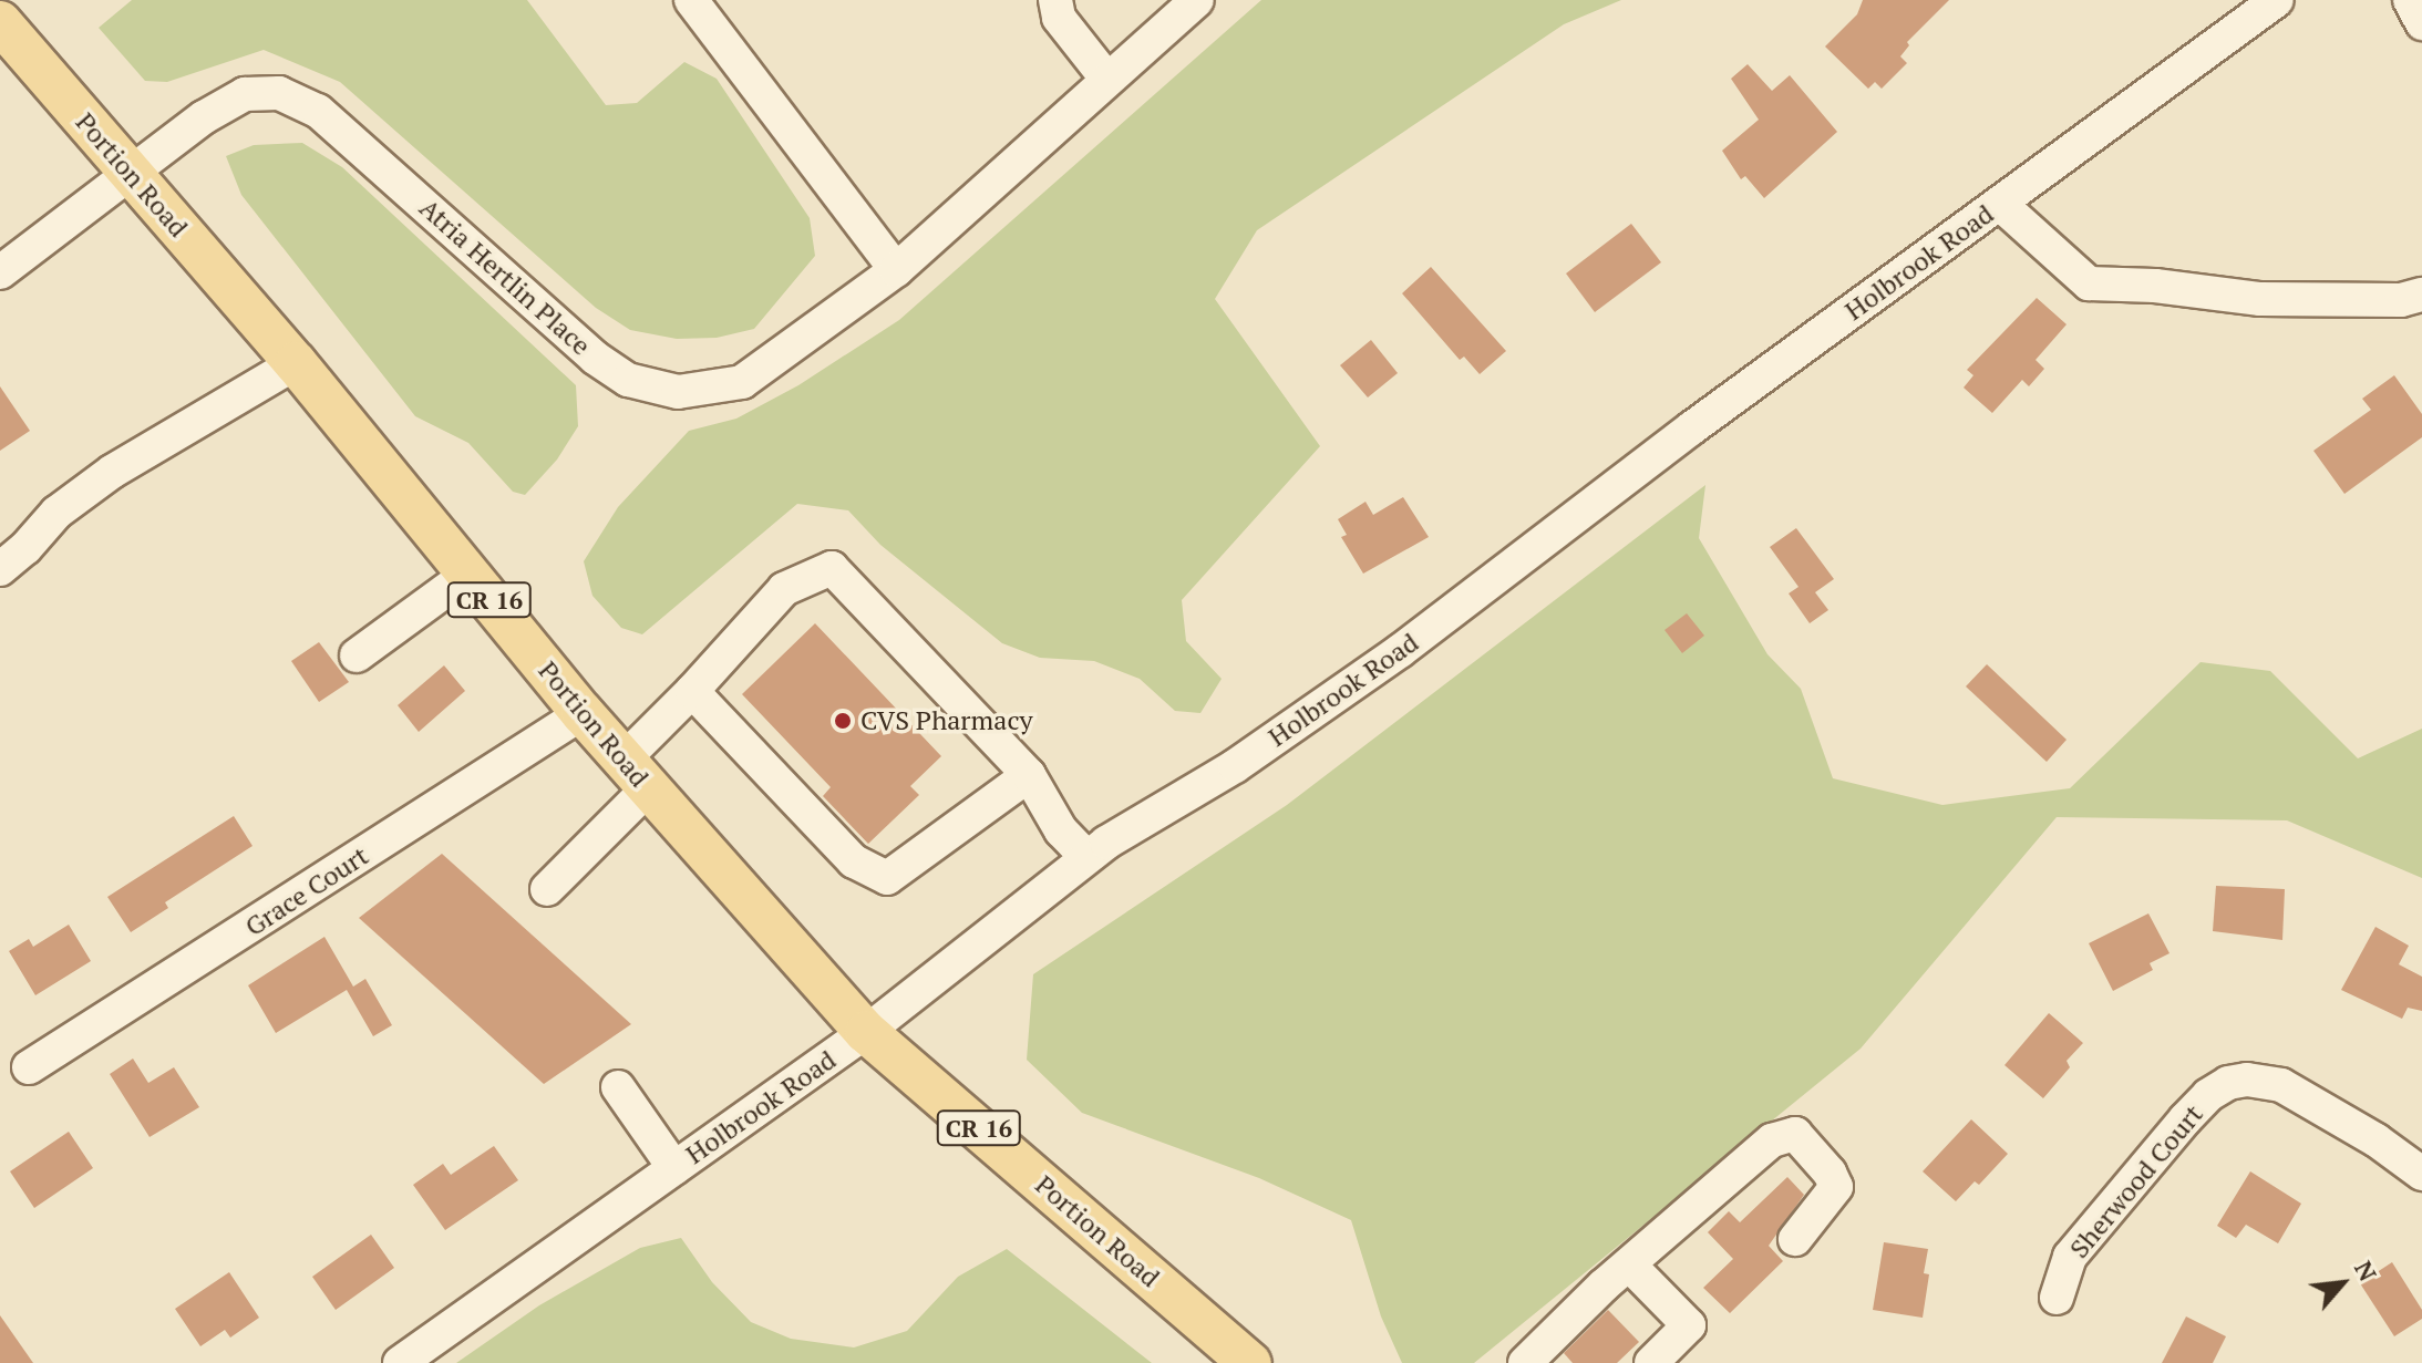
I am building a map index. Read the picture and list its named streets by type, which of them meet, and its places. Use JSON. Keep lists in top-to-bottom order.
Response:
{
  "streets": {
    "main road": ["Portion Road", "CR 16"],
    "street": [
      "Holbrook Road",
      "Atria Hertlin Place",
      "Grace Court",
      "Sherwood Court"
    ]
  },
  "crossings": [
    ["Portion Road", "Holbrook Road"],
    ["Portion Road", "Atria Hertlin Place"],
    ["Portion Road", "Grace Court"]
  ],
  "places": ["CVS Pharmacy"],
  "north": "top right"
}
